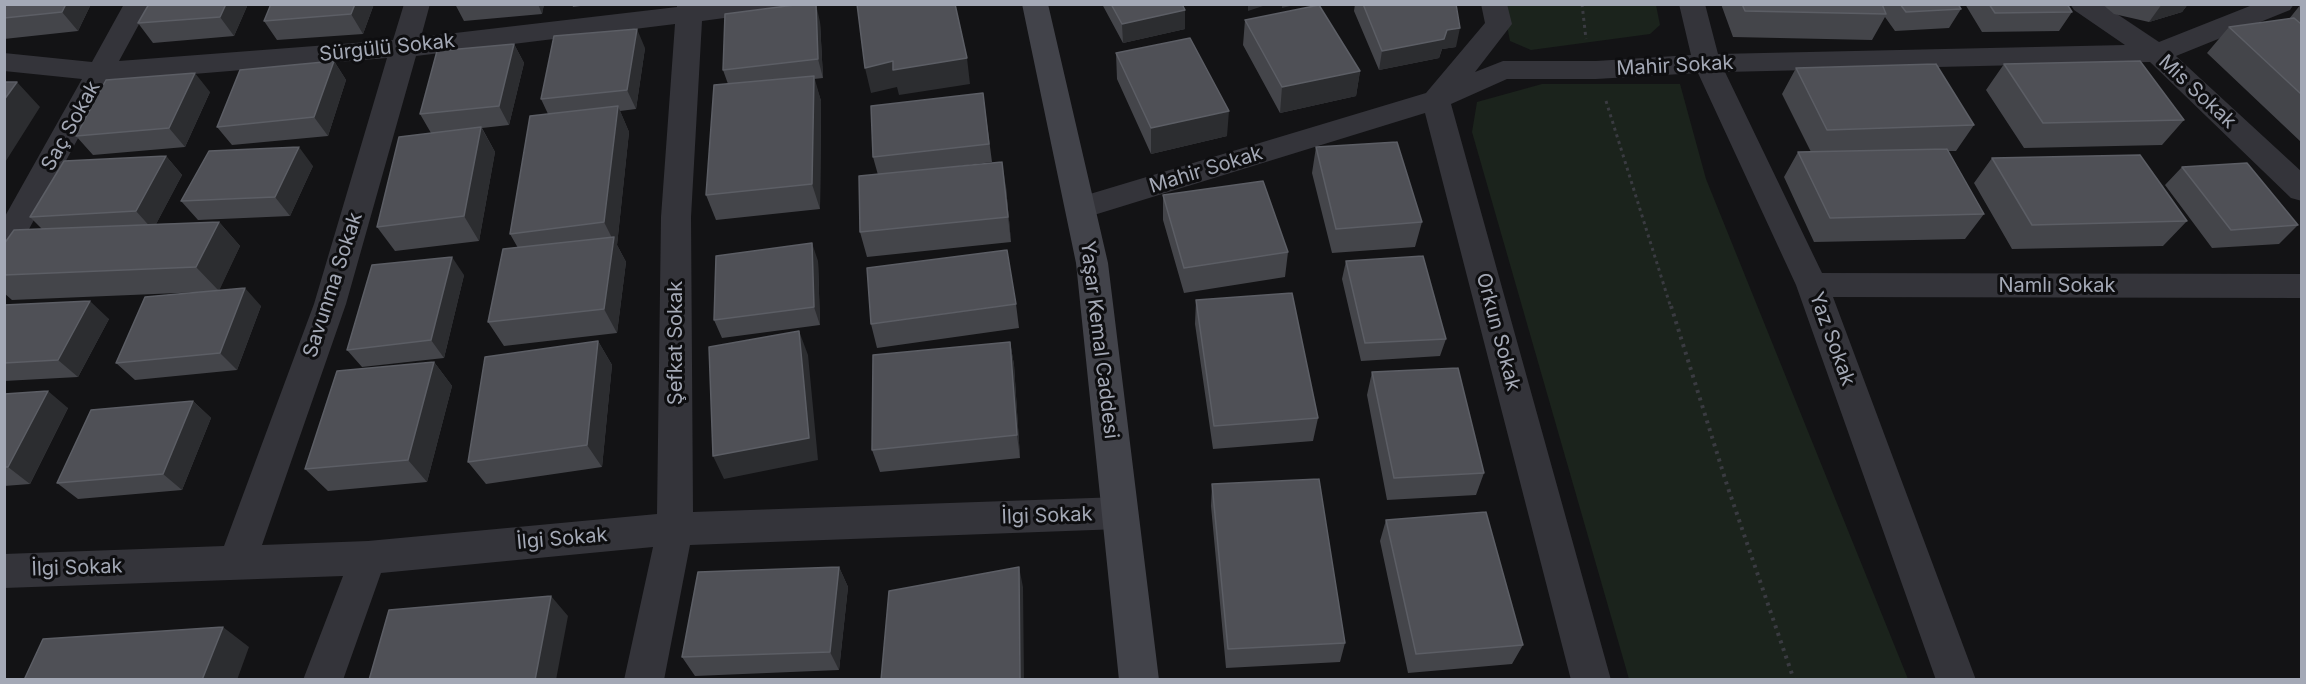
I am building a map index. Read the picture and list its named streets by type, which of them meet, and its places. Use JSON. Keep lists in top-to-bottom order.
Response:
{
  "streets": {
    "street": [
      "Sürgülü Sokak",
      "Mahir Sokak",
      "Mis Sokak",
      "Saç Sokak",
      "Savunma Sokak",
      "Namlı Sokak",
      "Orkun Sokak",
      "Yaz Sokak",
      "Yaşar Kemal Caddesi",
      "Şefkat Sokak",
      "İlgi Sokak"
    ]
  },
  "crossings": [
    ["Sürgülü Sokak", "Saç Sokak"],
    ["Sürgülü Sokak", "Savunma Sokak"],
    ["Sürgülü Sokak", "Şefkat Sokak"],
    ["Mahir Sokak", "Mis Sokak"],
    ["Mahir Sokak", "Orkun Sokak"],
    ["Mahir Sokak", "Yaz Sokak"],
    ["Mahir Sokak", "Yaşar Kemal Caddesi"],
    ["Savunma Sokak", "İlgi Sokak"],
    ["Namlı Sokak", "Yaz Sokak"],
    ["Yaşar Kemal Caddesi", "İlgi Sokak"],
    ["Şefkat Sokak", "İlgi Sokak"]
  ]
}
